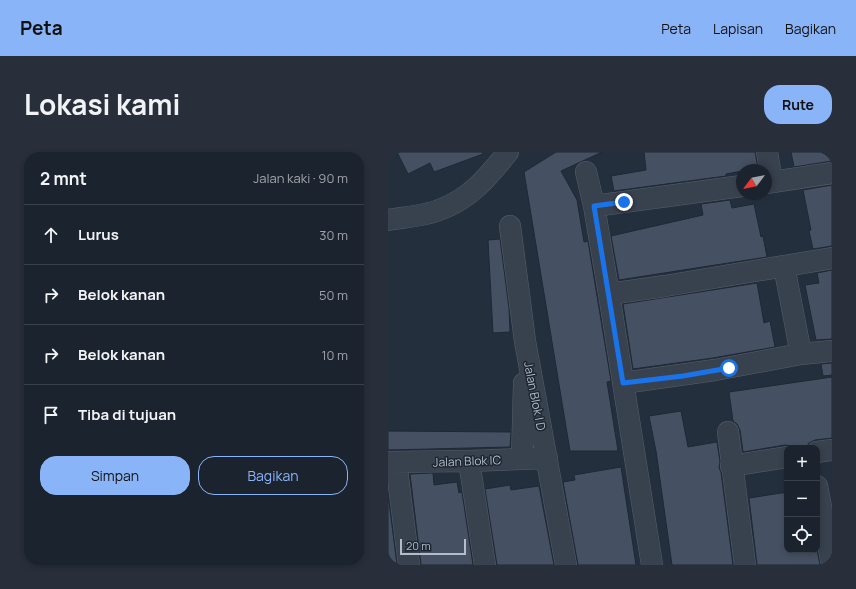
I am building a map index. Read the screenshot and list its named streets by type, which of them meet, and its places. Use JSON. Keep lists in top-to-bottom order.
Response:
{
  "streets": {
    "street": ["Jalan Blok I D", "Jalan Blok IC"]
  },
  "crossings": [
    ["Jalan Blok I D", "Jalan Blok IC"]
  ],
  "scale_bar": "20 m",
  "north": "bottom left",
  "page": {
    "header": "Peta",
    "nav": ["Peta", "Lapisan", "Bagikan"],
    "title": "Lokasi kami",
    "buttons": [
      "Rute",
      ["Simpan", "Bagikan"]
    ],
    "heading": ["2 mnt", "Jalan kaki · 90 m"],
    "list": [
      ["Lurus", "30 m"],
      ["Belok kanan", "50 m"],
      ["Belok kanan", "10 m"],
      "Tiba di tujuan"
    ],
    "map_buttons": ["+", "−"],
    "scale": "20 m"
  }
}
